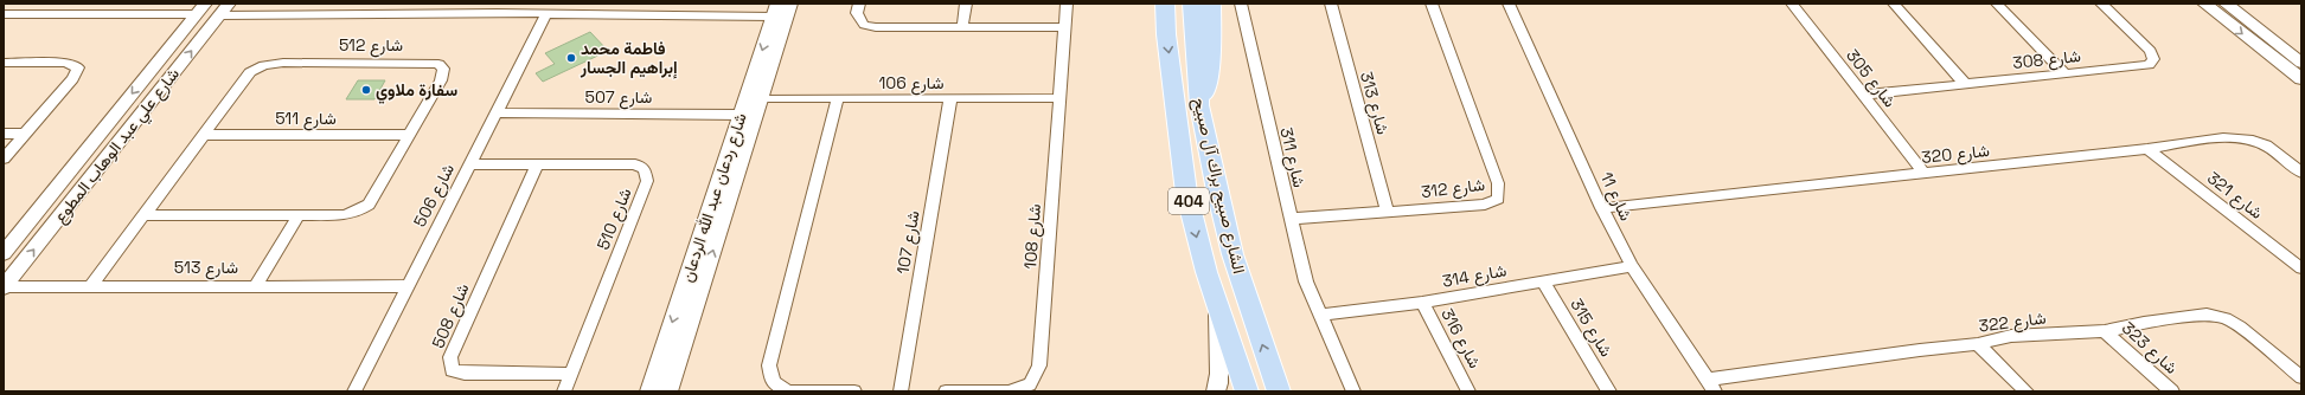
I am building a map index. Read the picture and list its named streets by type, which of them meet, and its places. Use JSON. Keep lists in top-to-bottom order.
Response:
{
  "streets": {
    "main road": ["الشارع صبيح براك آل صبيح", "404"],
    "street": [
      "شارع 512",
      "شارع 308",
      "شارع 305",
      "شارع 106",
      "شارع 507",
      "شارع 313",
      "شارع 511",
      "شارع علي عبد الوهاب المطوع",
      "شارع 320",
      "شارع 311",
      "شارع 312",
      "شارع 506",
      "شارع 321",
      "شارع 11",
      "شارع ردعان عبد الله الردعان",
      "شارع 510",
      "شارع 108",
      "شارع 107",
      "شارع 513",
      "شارع 314",
      "شارع 508",
      "شارع 322",
      "شارع 315",
      "شارع 316",
      "شارع 323"
    ]
  },
  "crossings": [
    ["شارع 512", "شارع 511"],
    ["شارع 512", "شارع 513"],
    ["شارع 308", "شارع 305"],
    ["شارع 305", "شارع 320"],
    ["شارع 106", "شارع ردعان عبد الله الردعان"],
    ["شارع 106", "شارع 108"],
    ["شارع 106", "شارع 107"],
    ["شارع 507", "شارع 506"],
    ["شارع 507", "شارع ردعان عبد الله الردعان"],
    ["شارع 313", "شارع 312"],
    ["شارع علي عبد الوهاب المطوع", "شارع 513"],
    ["شارع 320", "شارع 321"],
    ["شارع 320", "شارع 11"],
    ["شارع 311", "شارع 312"],
    ["شارع 311", "شارع 314"],
    ["شارع 506", "شارع 510"],
    ["شارع 506", "شارع 513"],
    ["شارع 11", "شارع 314"],
    ["شارع 11", "شارع 322"],
    ["شارع 510", "شارع 508"],
    ["شارع 314", "شارع 315"],
    ["شارع 314", "شارع 316"],
    ["شارع 322", "شارع 323"]
  ],
  "places": ["فاطمة محمد إبراهيم الجسار", "سفارة ملاوي"]
}
